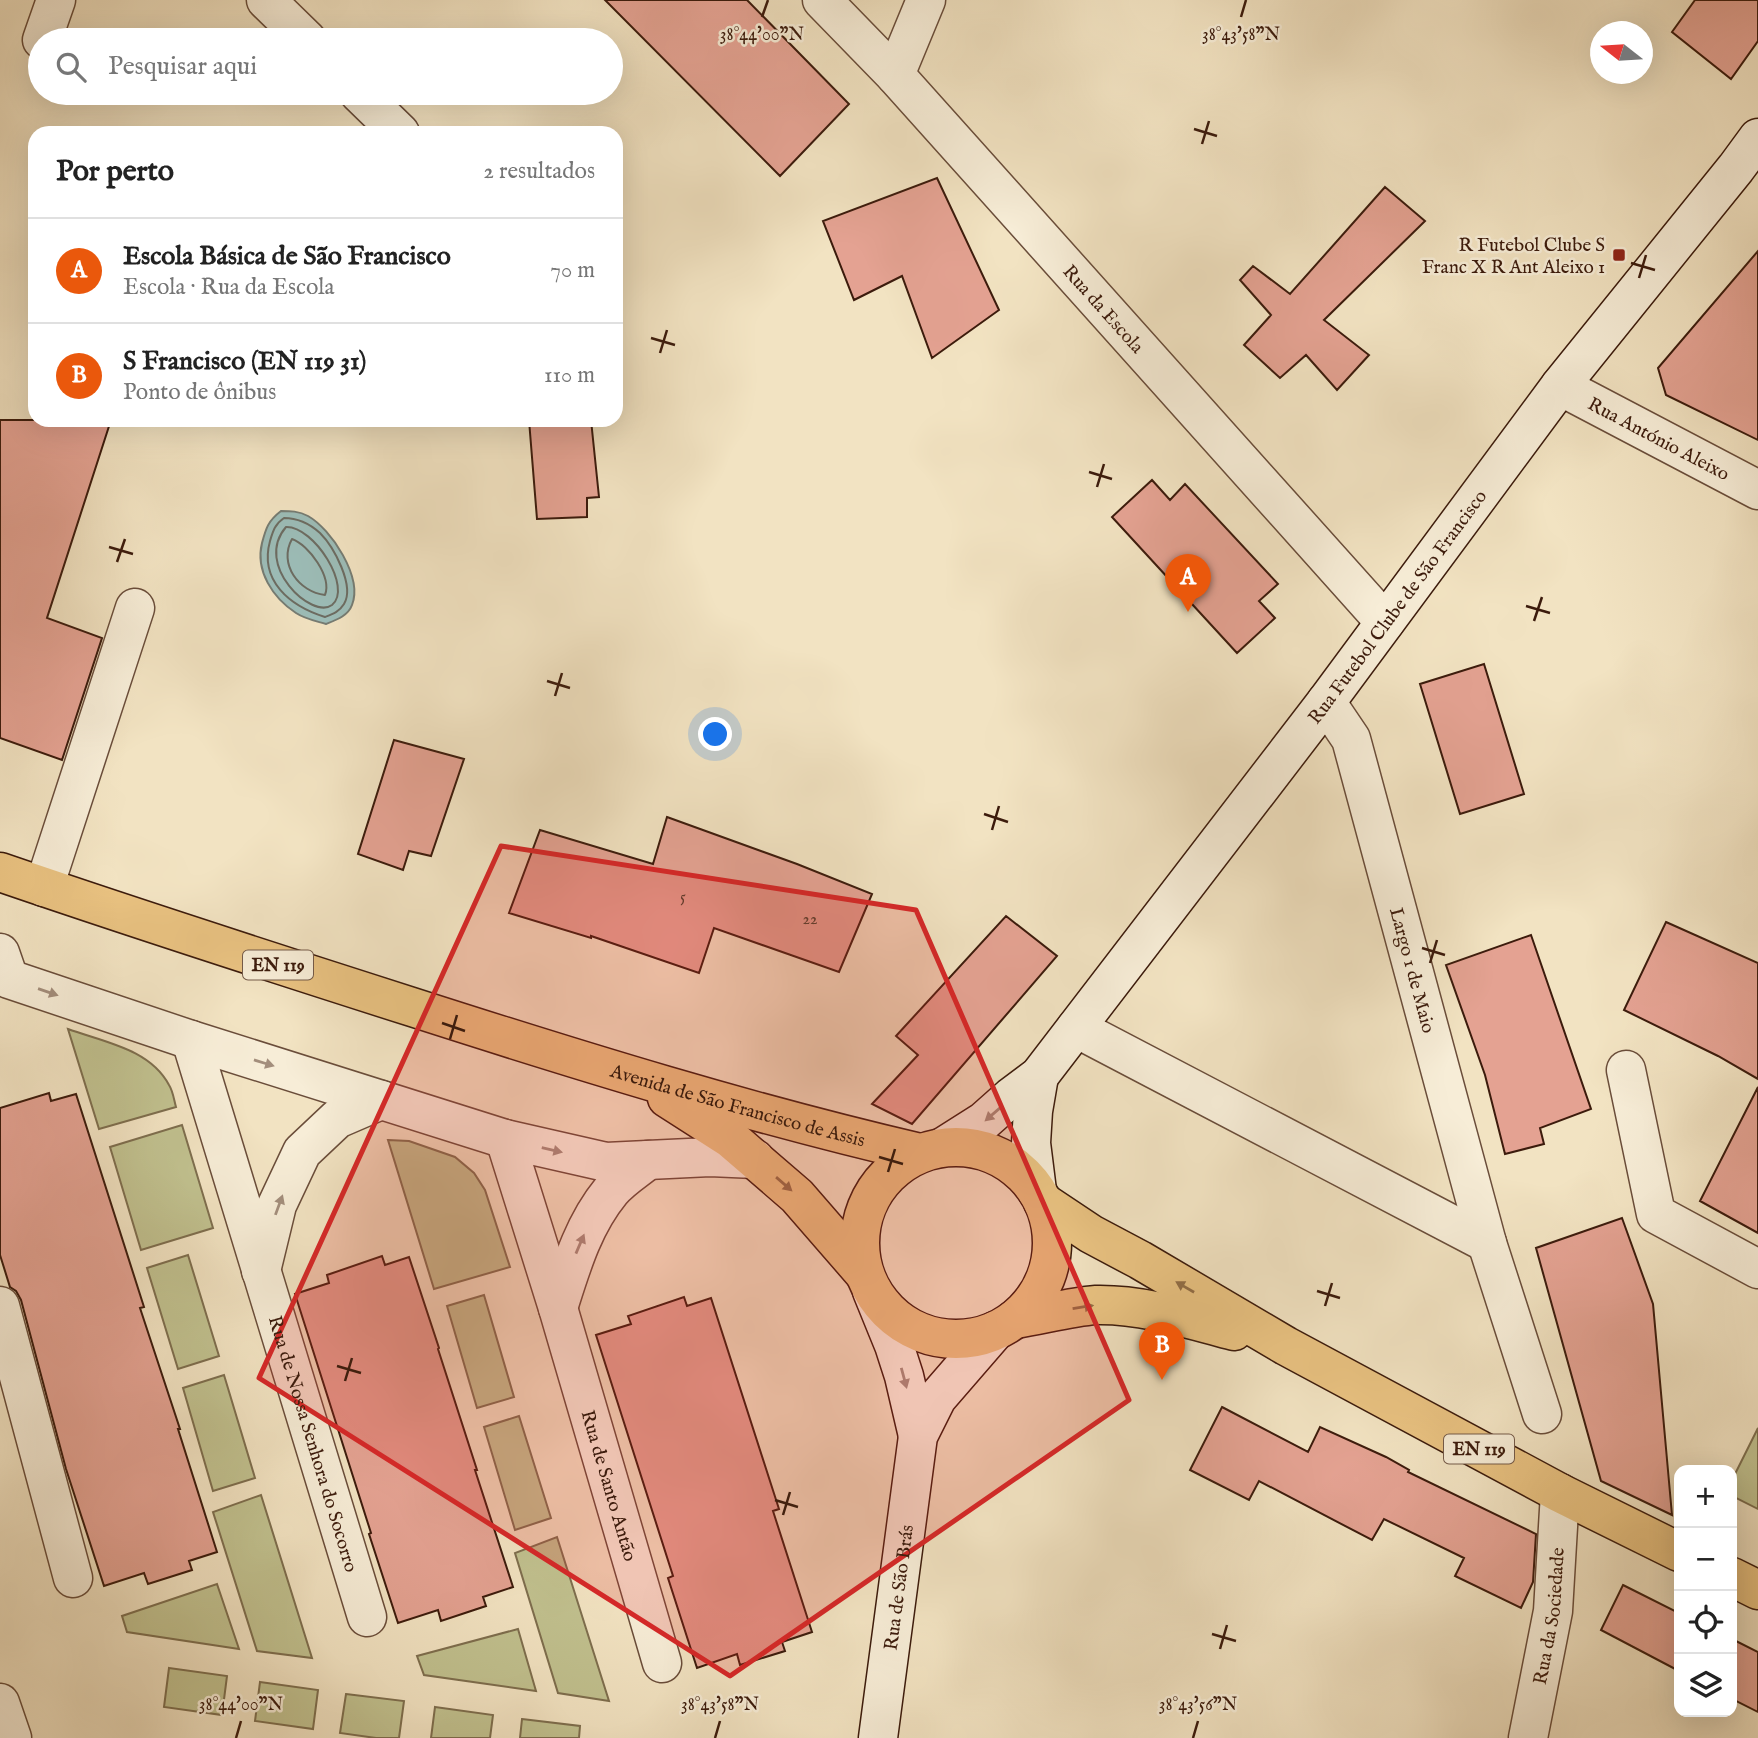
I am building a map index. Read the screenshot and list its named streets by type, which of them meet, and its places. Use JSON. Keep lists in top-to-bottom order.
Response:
{
  "streets": {
    "main road": ["EN 119", "Avenida de São Francisco de Assis"],
    "street": [
      "Rua da Escola",
      "Rua António Aleixo",
      "Rua Futebol Clube de São Francisco",
      "Largo 1 de Maio",
      "Rua de Nossa Senhora do Socorro",
      "Rua de Santo Antão",
      "Rua de São Brás",
      "Rua da Sociedade"
    ]
  },
  "crossings": [
    ["Rua da Escola", "Rua Futebol Clube de São Francisco"],
    ["Rua António Aleixo", "Rua Futebol Clube de São Francisco"],
    ["Rua Futebol Clube de São Francisco", "Largo 1 de Maio"],
    ["Avenida de São Francisco de Assis", "Rua de São Brás"],
    ["Avenida de São Francisco de Assis", "Rua da Sociedade"]
  ],
  "places": {
    "transit": ["R Futebol Clube S Franc X R Ant Aleixo 1"]
  },
  "house_numbers": ["5", "22"],
  "north": "left",
  "page": {
    "search": "Pesquisar aqui",
    "heading": ["Por perto", "2 resultados"],
    "list": [
      {
        "mark": "A",
        "name": "Escola Básica de São Francisco",
        "note": "Escola · Rua da Escola",
        "value": "70 m"
      },
      {
        "mark": "B",
        "name": "S Francisco (EN 119 31)",
        "note": "Ponto de ônibus",
        "value": "110 m"
      }
    ],
    "pins": ["A", "B"],
    "map_buttons": ["+", "−"]
  },
  "coordinates": ["38°44'00\"N", "38°43'58\"N", "38°43'56\"N"]
}
